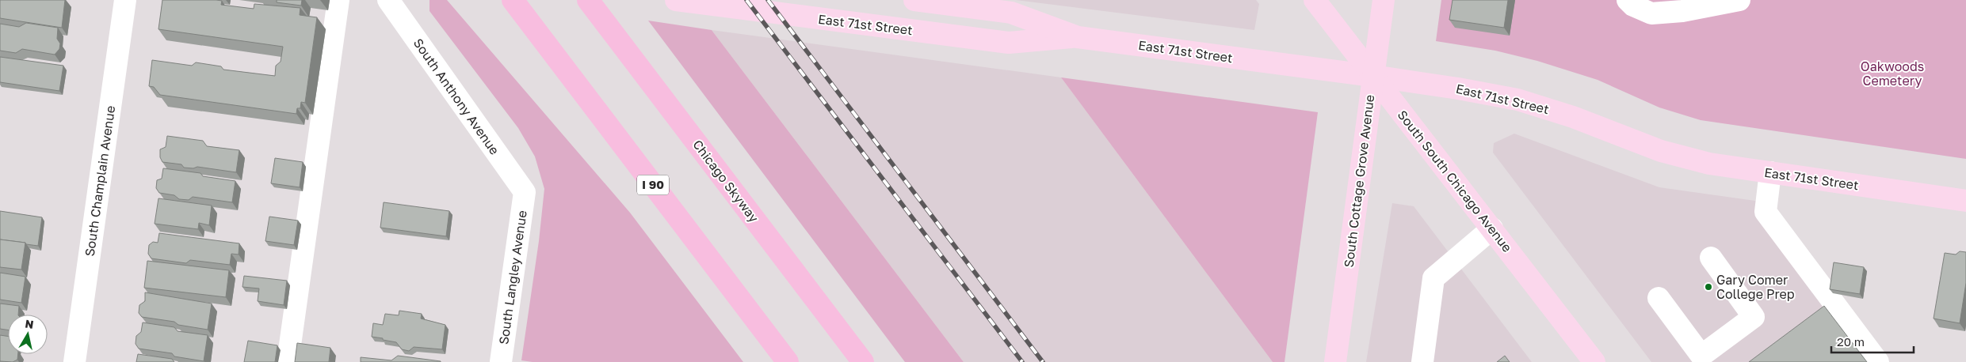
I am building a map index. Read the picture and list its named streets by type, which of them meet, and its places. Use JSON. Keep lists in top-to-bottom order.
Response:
{
  "streets": {
    "highway": ["Chicago Skyway", "I 90"],
    "main road": ["East 71st Street", "South Cottage Grove Avenue", "South South Chicago Avenue"],
    "street": ["South Anthony Avenue", "South Champlain Avenue", "South Langley Avenue"]
  },
  "crossings": [
    ["East 71st Street", "South Cottage Grove Avenue"],
    ["East 71st Street", "South South Chicago Avenue"],
    ["South Anthony Avenue", "South Langley Avenue"],
    ["South Cottage Grove Avenue", "South South Chicago Avenue"]
  ],
  "parks": ["Oakwoods Cemetery"],
  "places": ["Gary Comer College Prep"],
  "scale_bar": "20 m",
  "north": "top"
}
